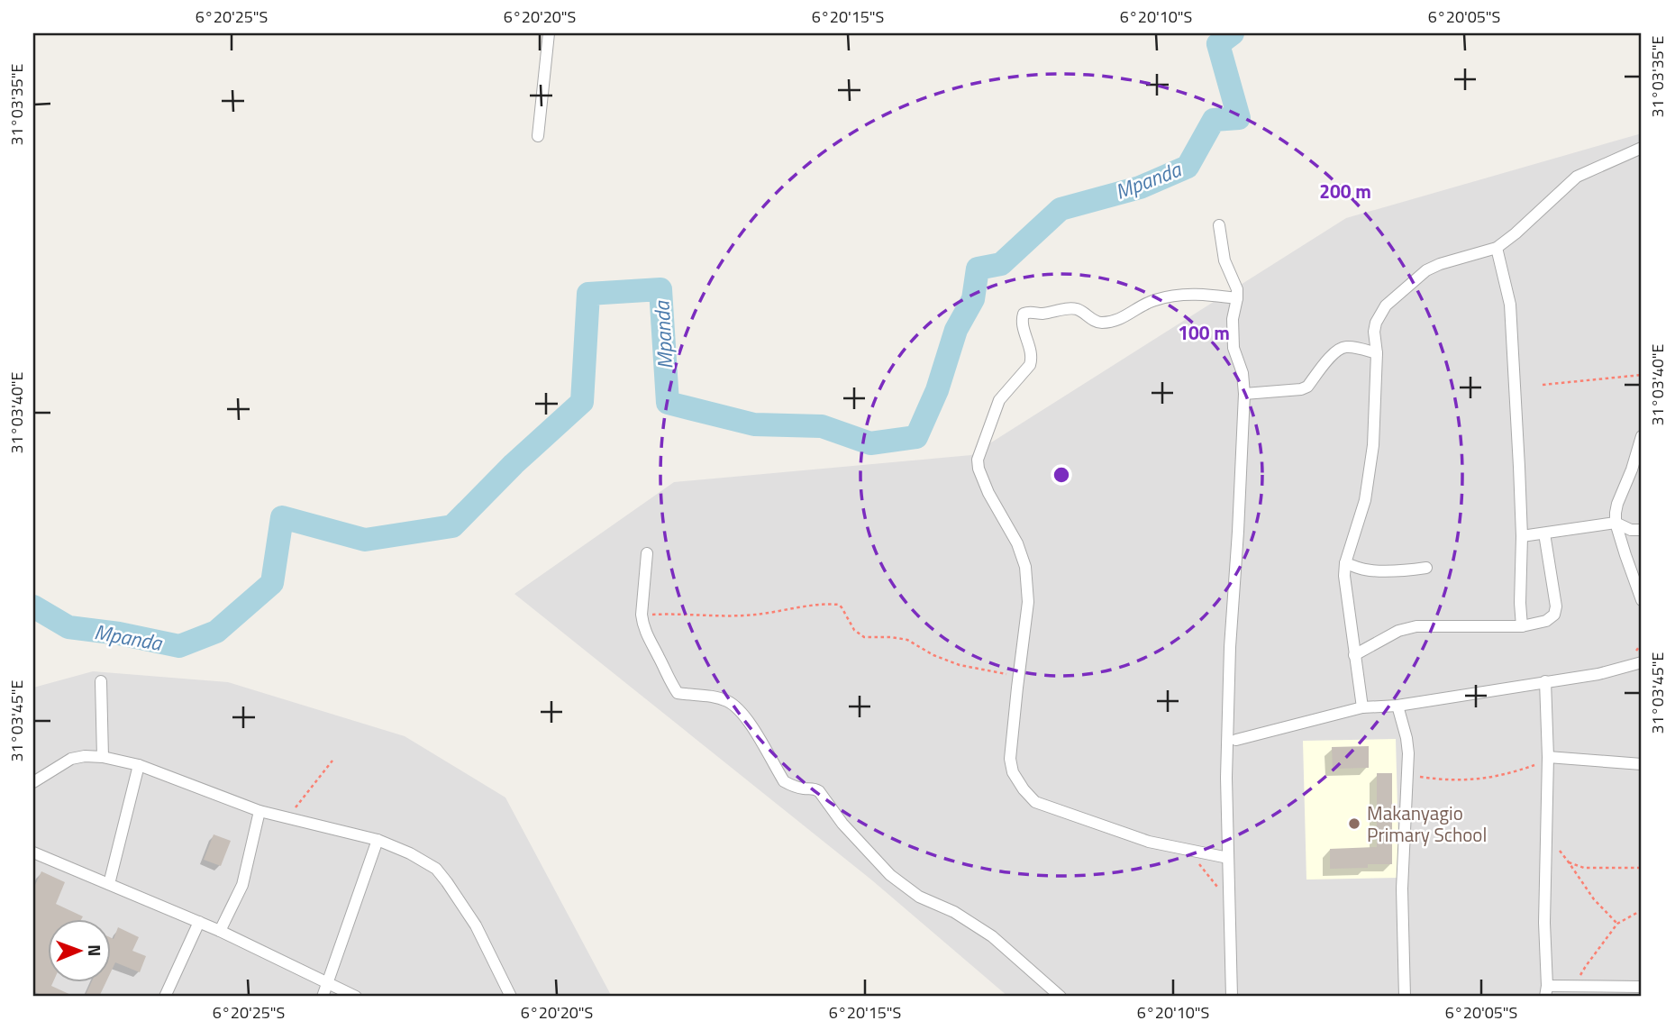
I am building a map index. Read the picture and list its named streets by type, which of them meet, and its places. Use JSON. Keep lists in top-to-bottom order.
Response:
{
  "water": ["Mpanda"],
  "places": ["Makanyagio Primary School"],
  "north": "right",
  "coordinates": [
    "6°20'25\"S",
    "6°20'20\"S",
    "6°20'15\"S",
    "6°20'10\"S",
    "6°20'05\"S",
    "31°03'35\"E",
    "31°03'40\"E",
    "31°03'45\"E"
  ],
  "rings": ["200 m", "100 m"]
}
